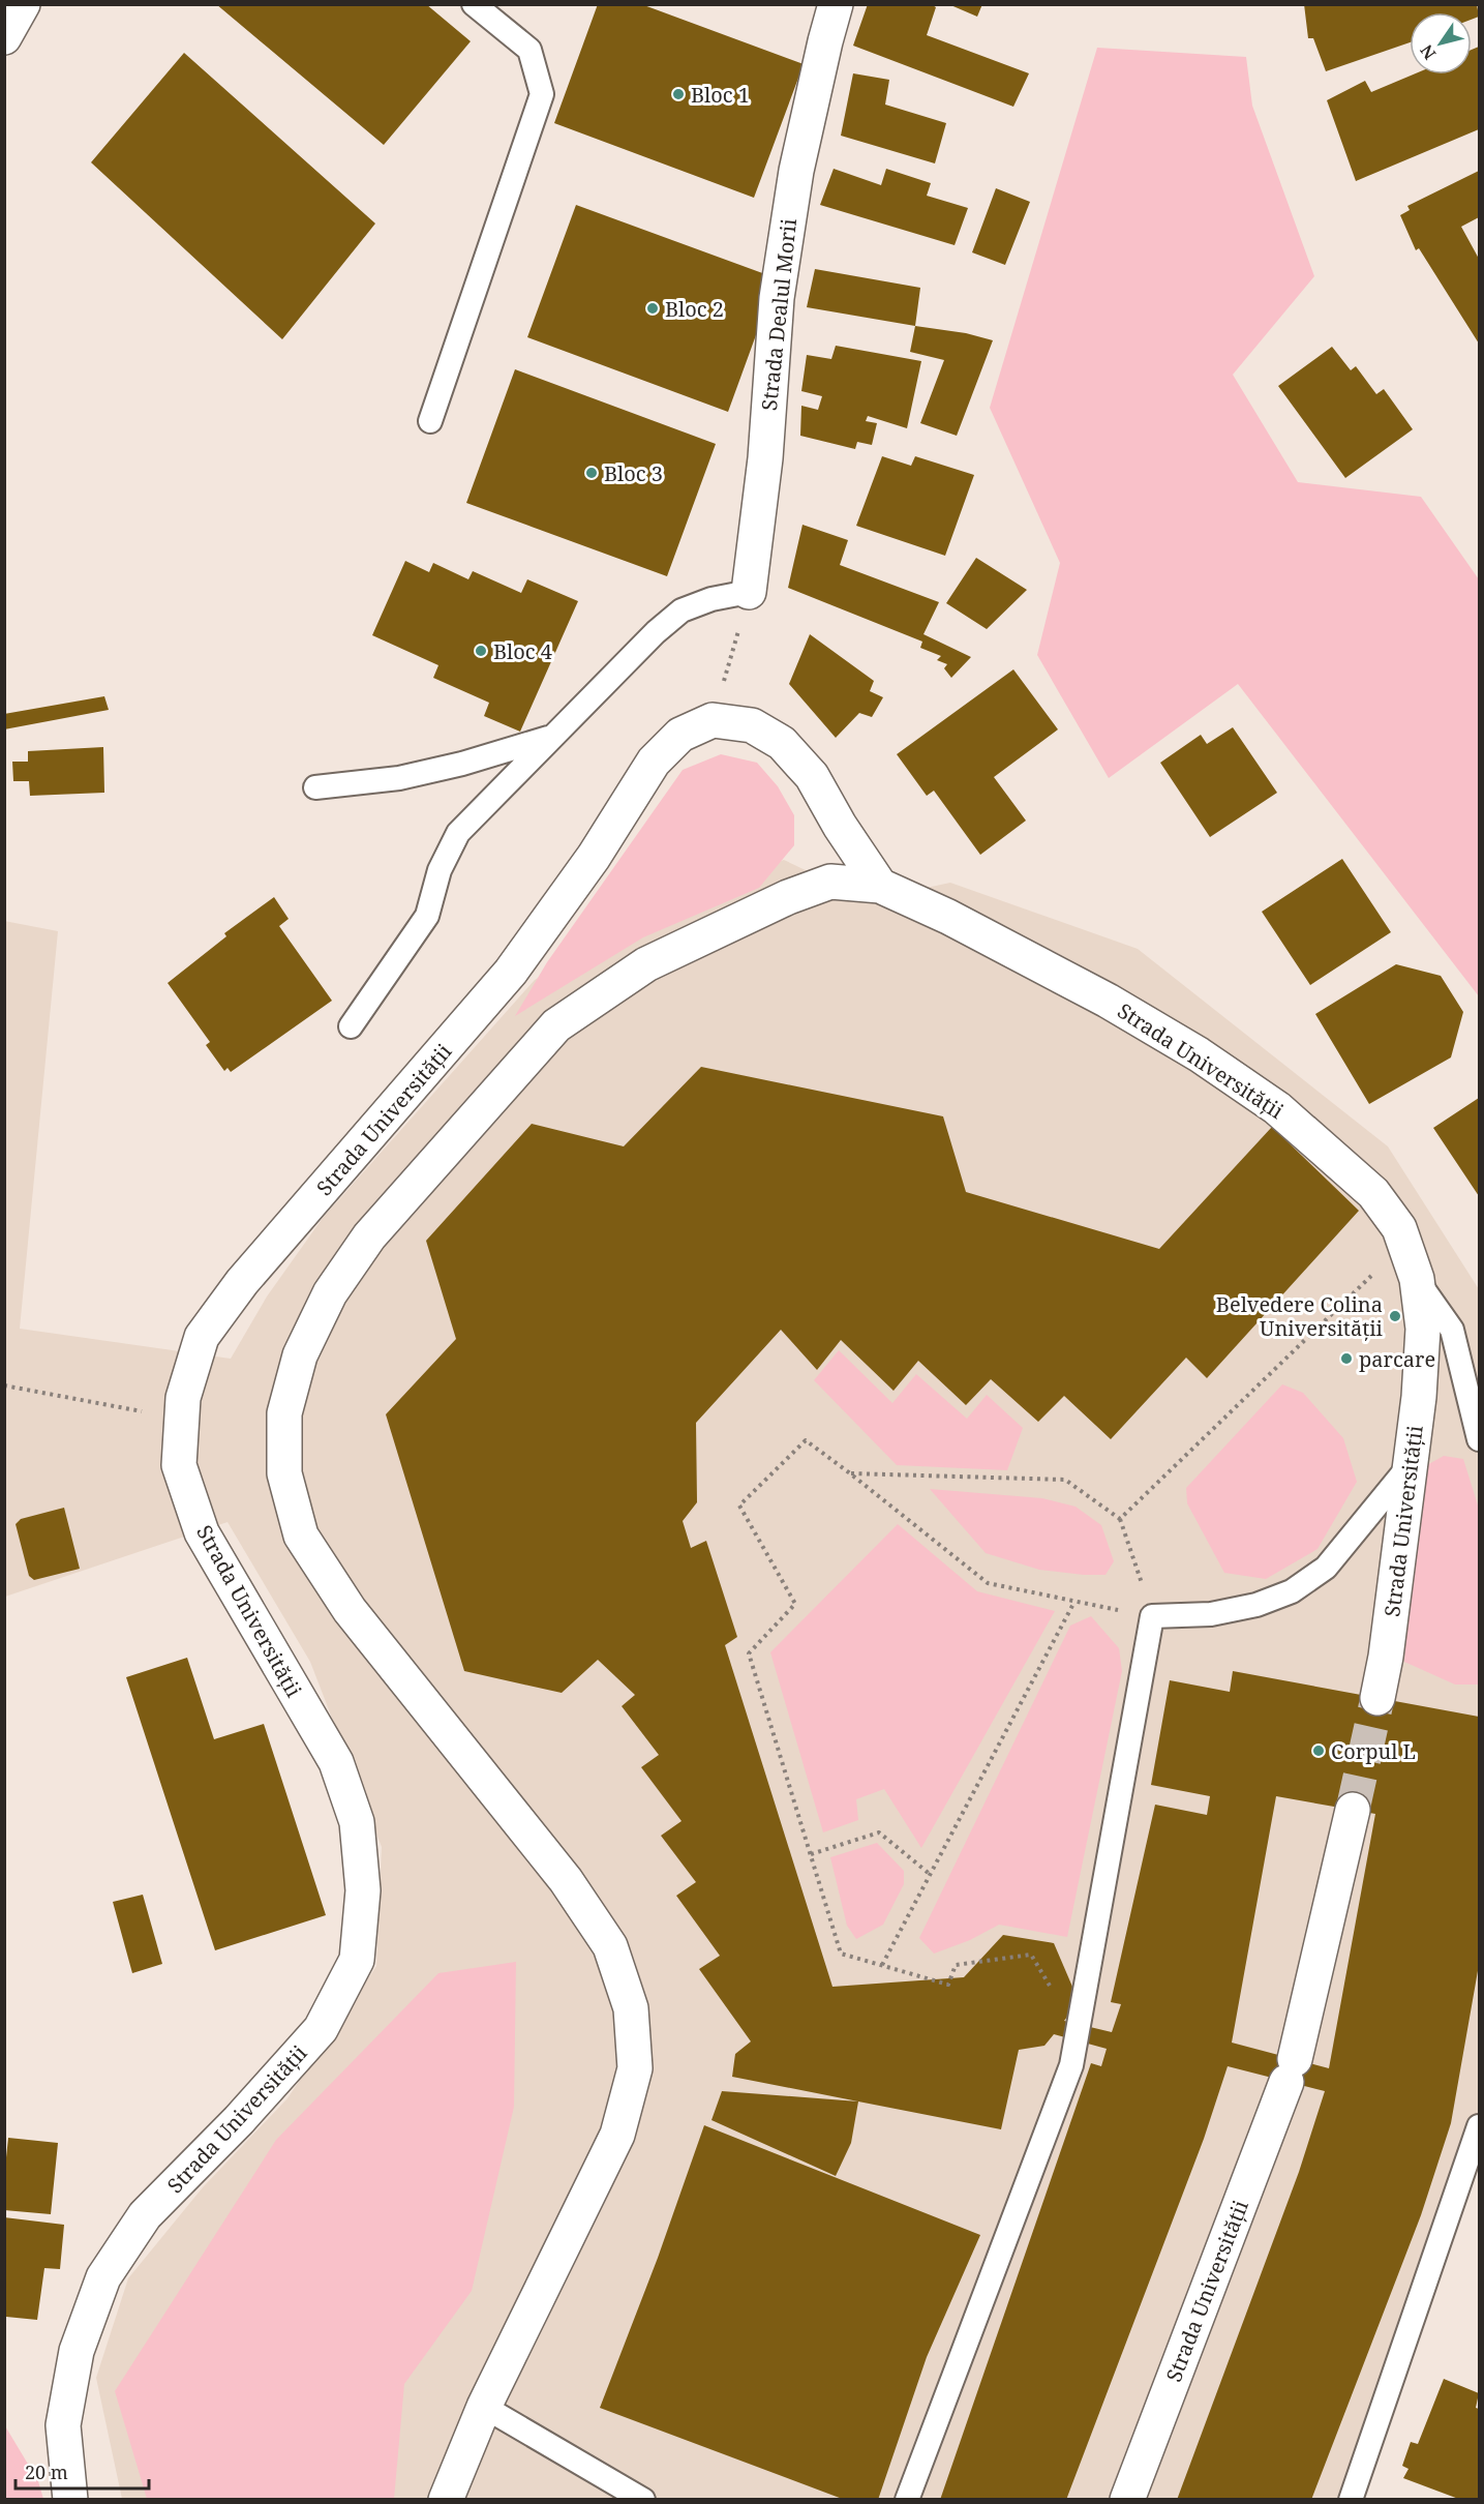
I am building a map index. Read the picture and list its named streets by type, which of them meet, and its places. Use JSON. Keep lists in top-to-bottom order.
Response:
{
  "streets": {
    "street": ["Strada Dealul Morii", "Strada Universității"]
  },
  "places": [
    "Bloc 1",
    "Bloc 2",
    "Bloc 3",
    "Bloc 4",
    "Belvedere Colina Universității",
    "parcare",
    "Corpul L"
  ],
  "scale_bar": "20 m",
  "north": "bottom left"
}
